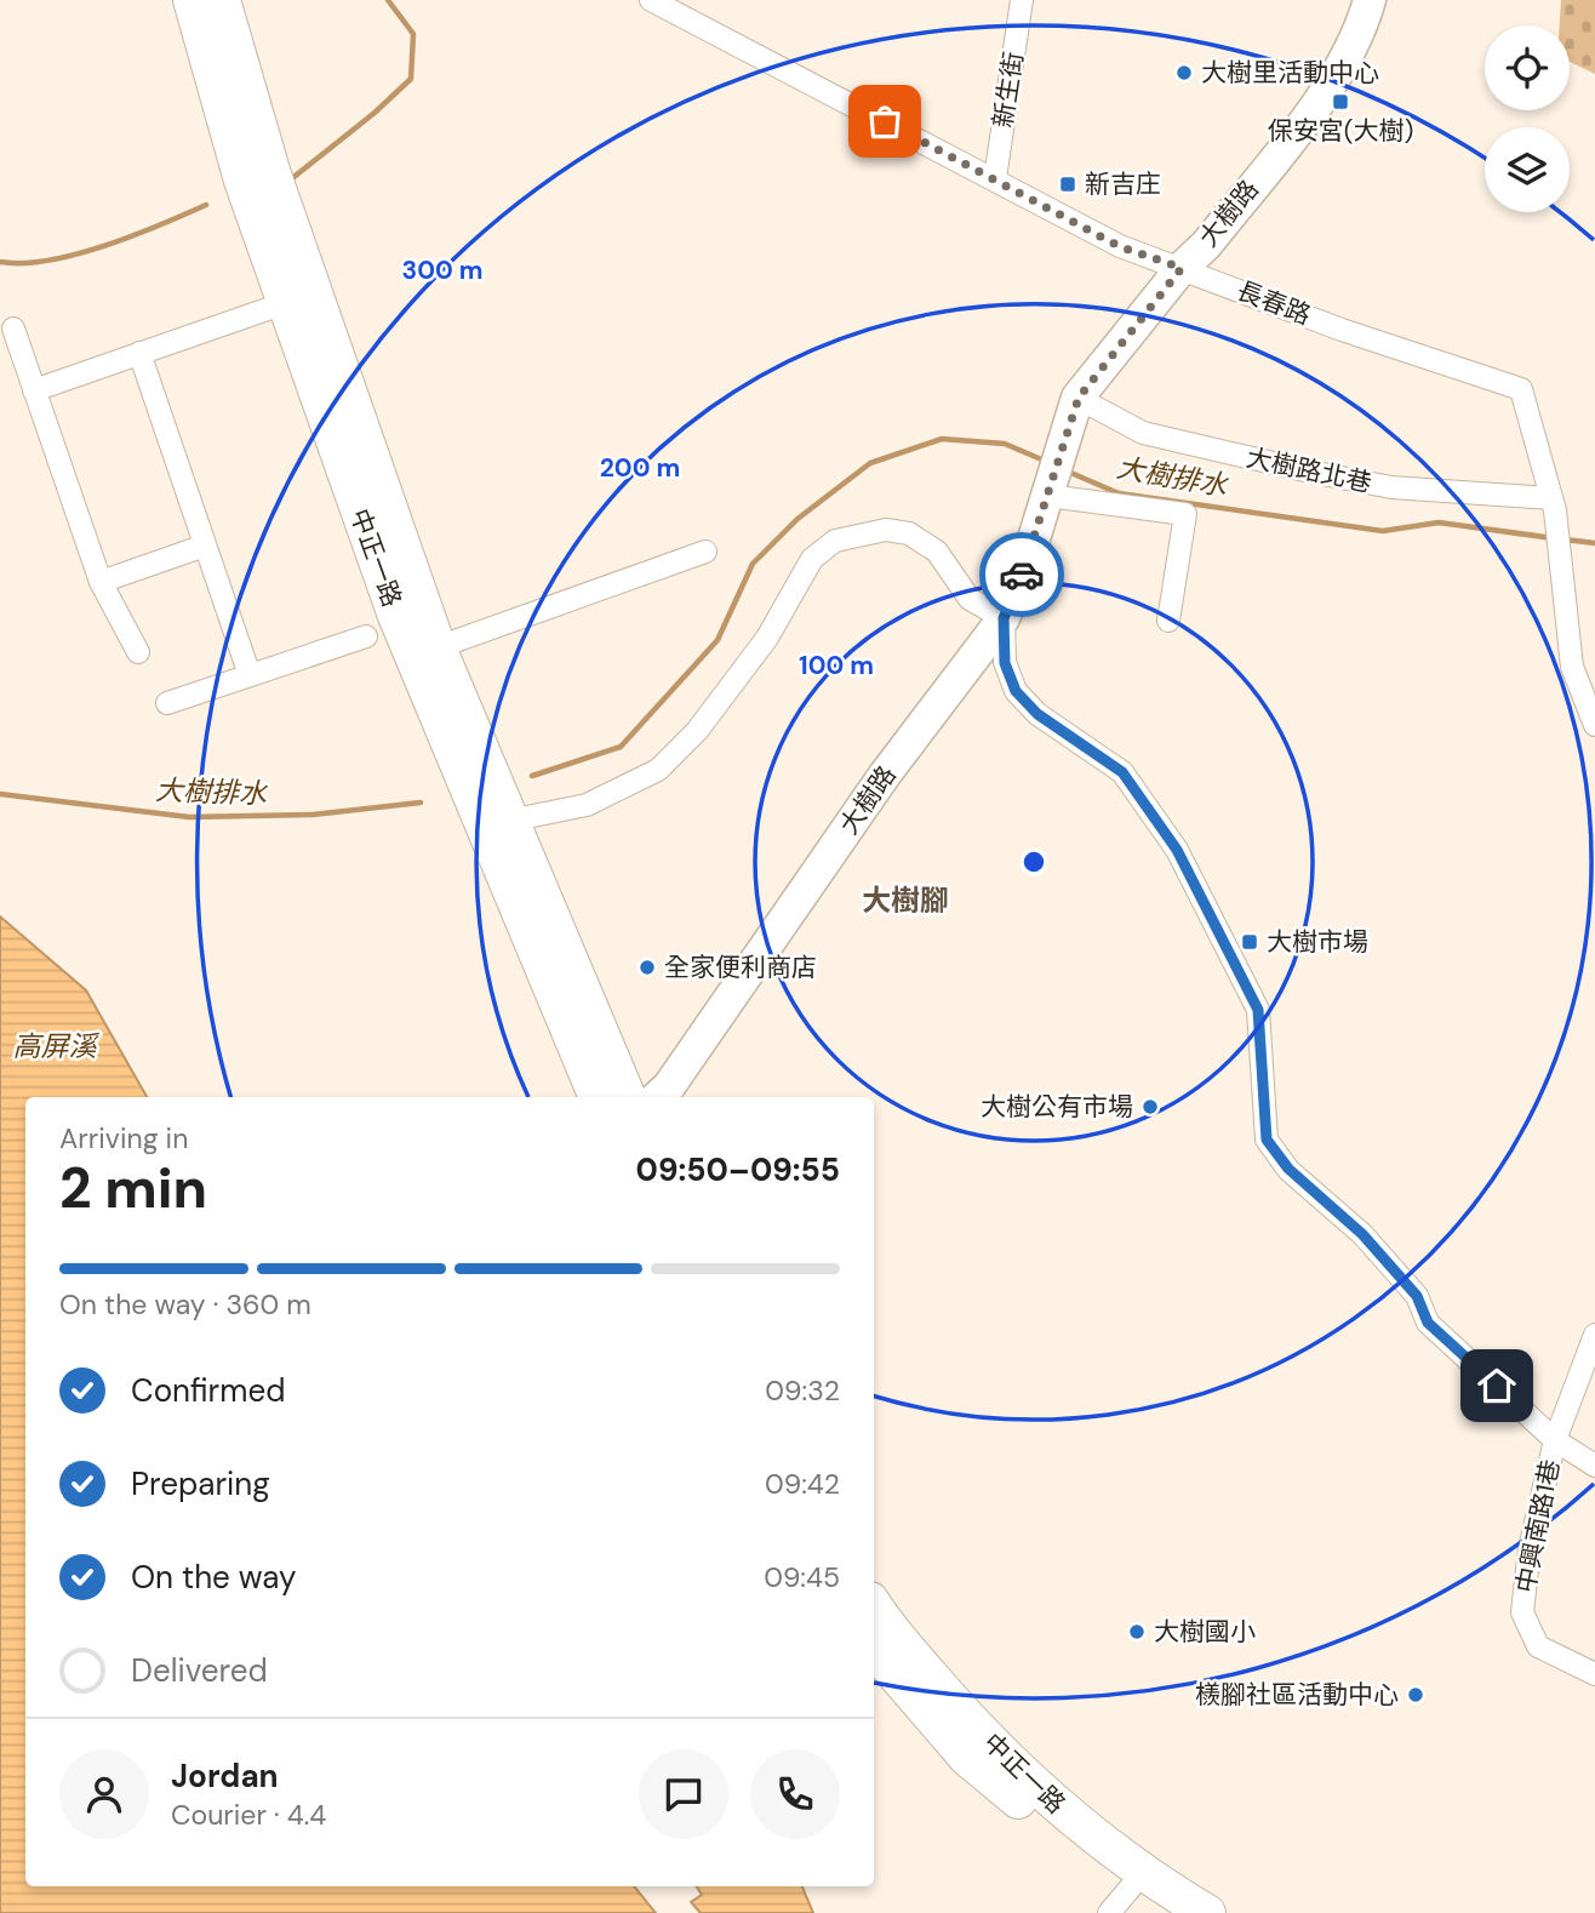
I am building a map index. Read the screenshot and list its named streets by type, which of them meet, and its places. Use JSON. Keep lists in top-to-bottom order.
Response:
{
  "streets": {
    "main road": ["中正一路"],
    "street": [
      "新生街",
      "大樹路",
      "長春路",
      "大樹路北巷",
      "中興南路1巷"
    ]
  },
  "crossings": [
    ["新生街", "長春路"],
    ["大樹路", "長春路"],
    ["大樹路", "大樹路北巷"],
    ["長春路", "大樹路北巷"]
  ],
  "districts": ["大樹腳"],
  "water": ["大樹排水", "高屏溪"],
  "places": {
    "other": [
      "大樹里活動中心",
      "全家便利商店",
      "大樹公有市場",
      "大樹國小",
      "檨腳社區活動中心"
    ],
    "transit": ["保安宮(大樹)", "新吉庄", "大樹市場"]
  },
  "page": {
    "heading": ["2 min", "Arriving in", "09:50–09:55"],
    "panel": ["Jordan", "Courier · 4.4"],
    "bar": "On the way · 360 m",
    "list": [
      ["Confirmed", "09:32"],
      ["Preparing", "09:42"],
      ["On the way", "09:45"],
      "Delivered"
    ]
  },
  "rings": ["300 m", "200 m", "100 m"]
}
